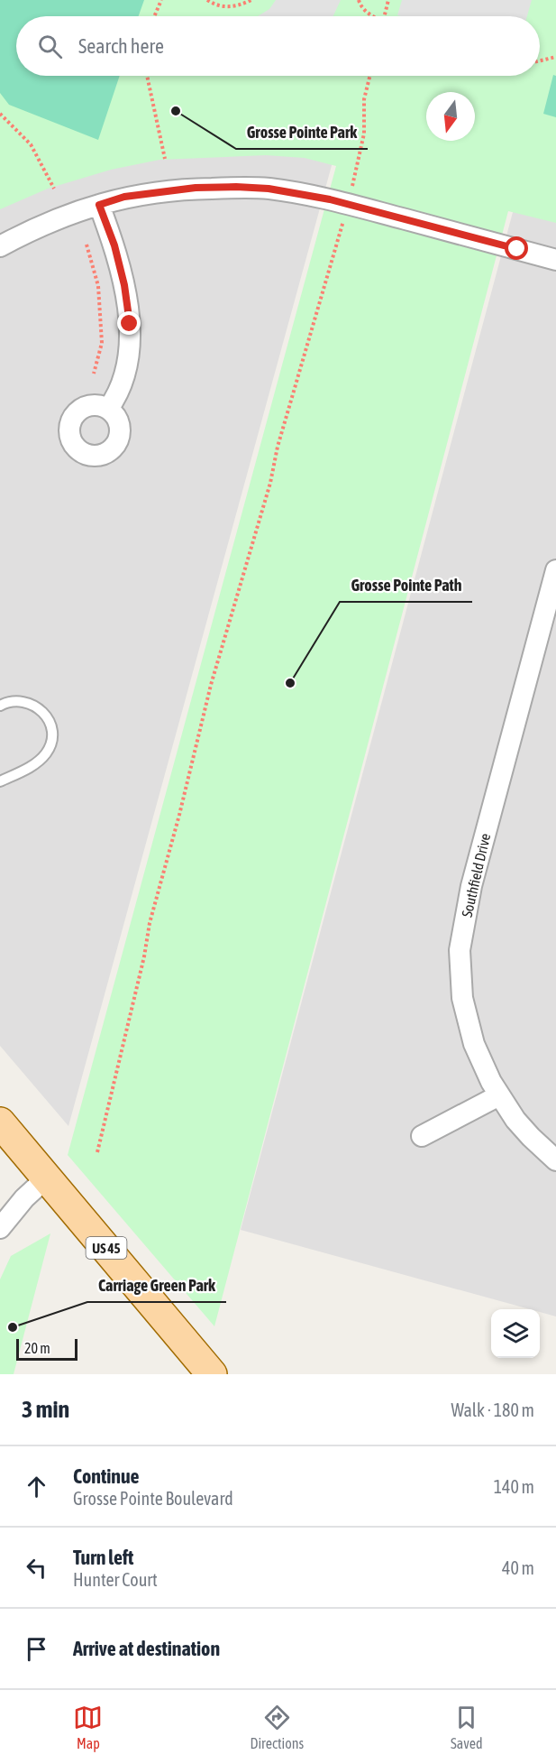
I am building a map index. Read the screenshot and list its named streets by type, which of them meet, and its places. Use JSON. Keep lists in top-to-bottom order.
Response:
{
  "streets": {
    "main road": ["US 45"],
    "street": ["Southfield Drive"]
  },
  "places": ["Grosse Pointe Park", "Grosse Pointe Path", "Carriage Green Park"],
  "scale_bar": "20 m",
  "north": "bottom",
  "page": {
    "search": "Search here",
    "scale": "20 m",
    "heading": ["3 min", "Walk · 180 m"],
    "list": [
      ["Continue", "Grosse Pointe Boulevard", "140 m"],
      ["Turn left", "Hunter Court", "40 m"],
      "Arrive at destination"
    ],
    "nav": ["Map", "Directions", "Saved"]
  }
}
